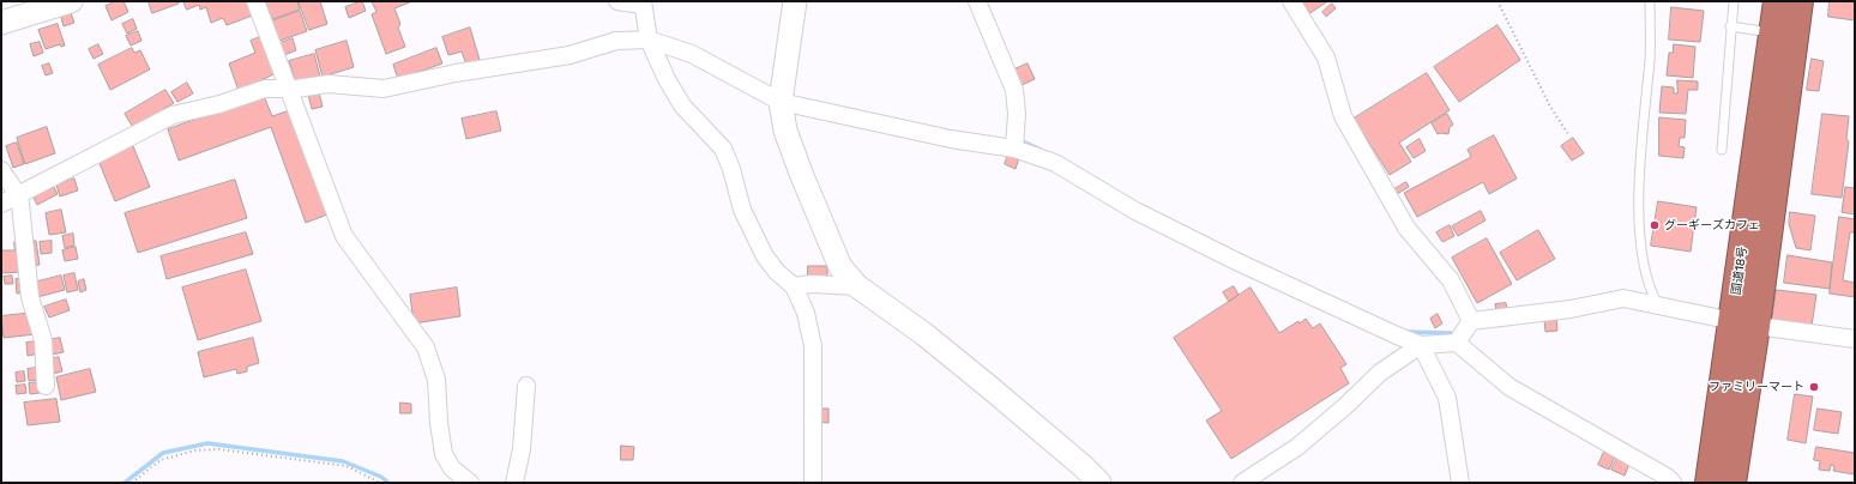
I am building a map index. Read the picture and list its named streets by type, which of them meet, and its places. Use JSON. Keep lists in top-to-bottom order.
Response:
{
  "streets": {
    "highway": ["国道18号"]
  },
  "places": ["グーギーズカフェ", "ファミリーマート"]
}
